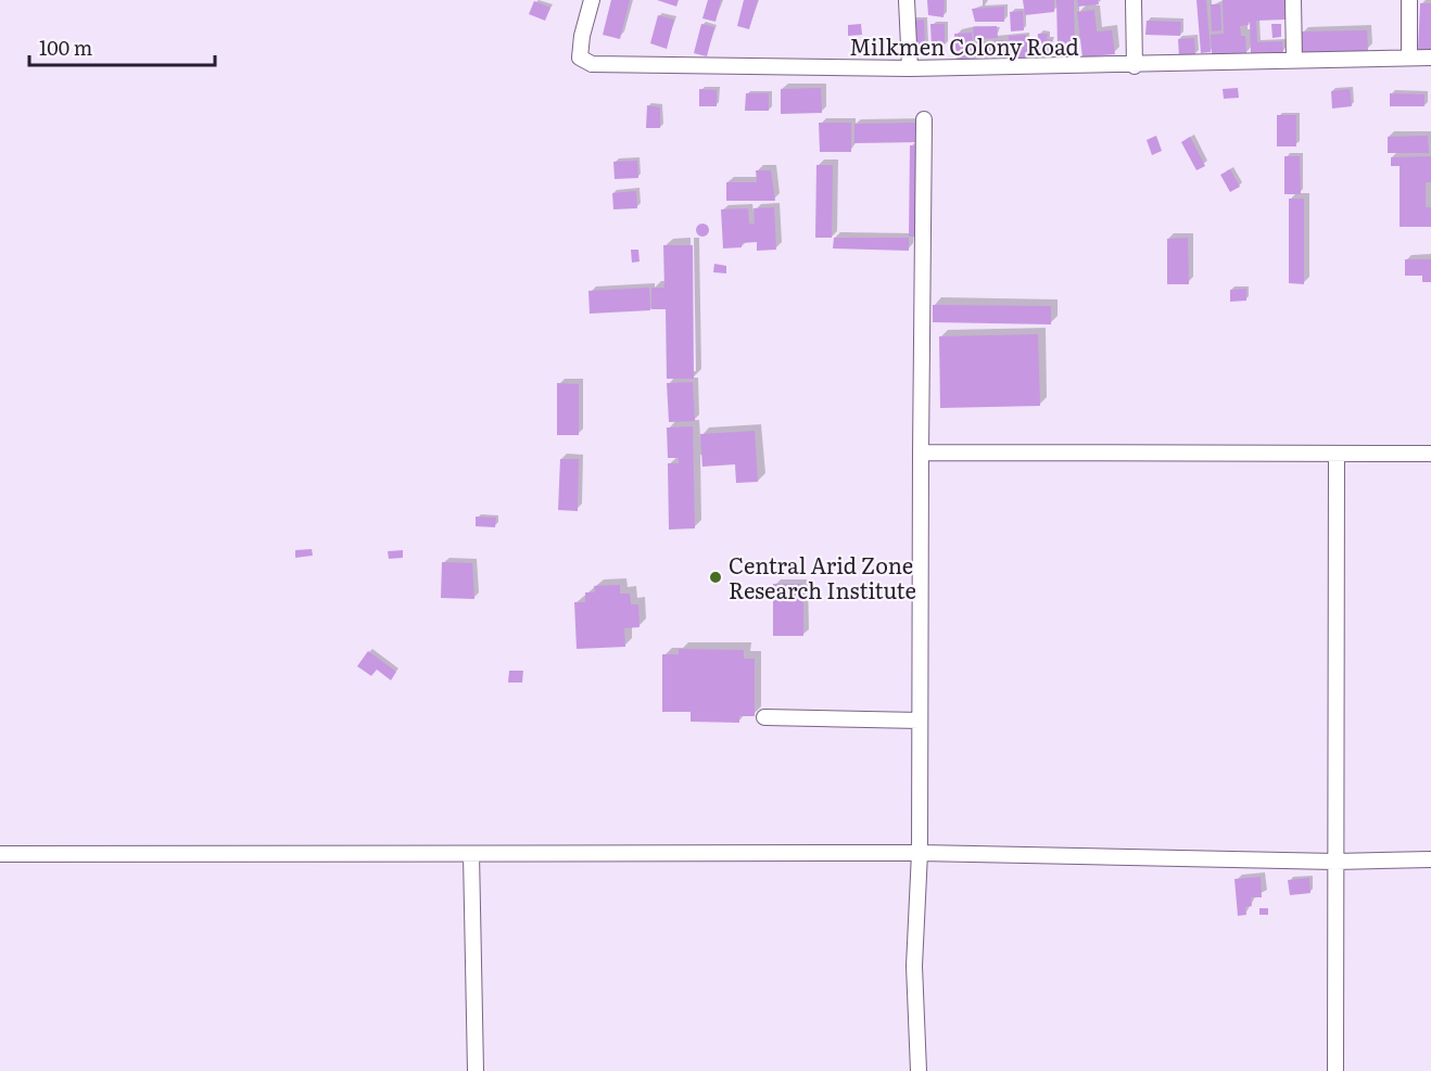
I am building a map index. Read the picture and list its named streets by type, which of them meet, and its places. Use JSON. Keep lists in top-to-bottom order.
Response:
{
  "streets": {
    "street": ["Milkmen Colony Road"]
  },
  "places": ["Central Arid Zone Research Institute"],
  "scale_bar": "100 m"
}
